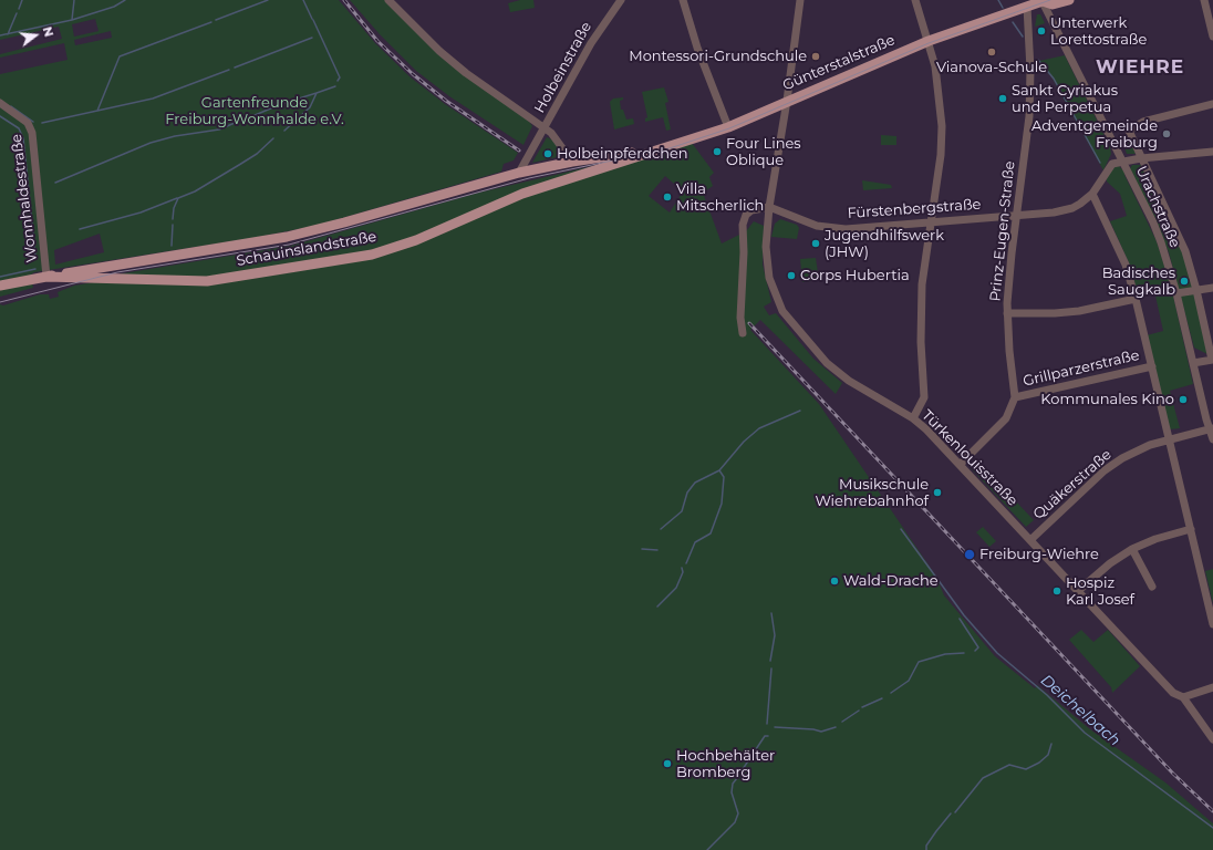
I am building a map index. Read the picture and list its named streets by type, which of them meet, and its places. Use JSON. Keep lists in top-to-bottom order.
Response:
{
  "streets": {
    "main road": ["Günterstalstraße", "Schauinslandstraße"],
    "street": [
      "Holbeinstraße",
      "Wonnhaldestraße",
      "Urachstraße",
      "Fürstenbergstraße",
      "Prinz-Eugen-Straße",
      "Grillparzerstraße",
      "Türkenlouisstraße",
      "Quäkerstraße"
    ]
  },
  "crossings": [
    ["Günterstalstraße", "Holbeinstraße"],
    ["Günterstalstraße", "Urachstraße"],
    ["Günterstalstraße", "Prinz-Eugen-Straße"],
    ["Günterstalstraße", "Schauinslandstraße"],
    ["Günterstalstraße", "Türkenlouisstraße"],
    ["Holbeinstraße", "Schauinslandstraße"],
    ["Wonnhaldestraße", "Schauinslandstraße"],
    ["Urachstraße", "Fürstenbergstraße"],
    ["Urachstraße", "Quäkerstraße"],
    ["Fürstenbergstraße", "Prinz-Eugen-Straße"],
    ["Fürstenbergstraße", "Türkenlouisstraße"],
    ["Prinz-Eugen-Straße", "Grillparzerstraße"],
    ["Prinz-Eugen-Straße", "Türkenlouisstraße"],
    ["Türkenlouisstraße", "Quäkerstraße"]
  ],
  "districts": ["WIEHRE"],
  "water": ["Deichelbach"],
  "parks": ["Gartenfreunde Freiburg-Wonnhalde e.V."],
  "places": [
    "Unterwerk Lorettostraße",
    "Vianova-Schule",
    "Montessori-Grundschule",
    "Sankt Cyriakus und Perpetua",
    "Adventgemeinde Freiburg",
    "Four Lines Oblique",
    "Holbeinpferdchen",
    "Villa Mitscherlich",
    "Jugendhilfswerk (JHW)",
    "Corps Hubertia",
    "Badisches Saugkalb",
    "Kommunales Kino",
    "Musikschule Wiehrebahnhof",
    "Freiburg-Wiehre",
    "Wald-Drache",
    "Hospiz Karl Josef",
    "Hochbehälter Bromberg"
  ],
  "north": "right"
}
